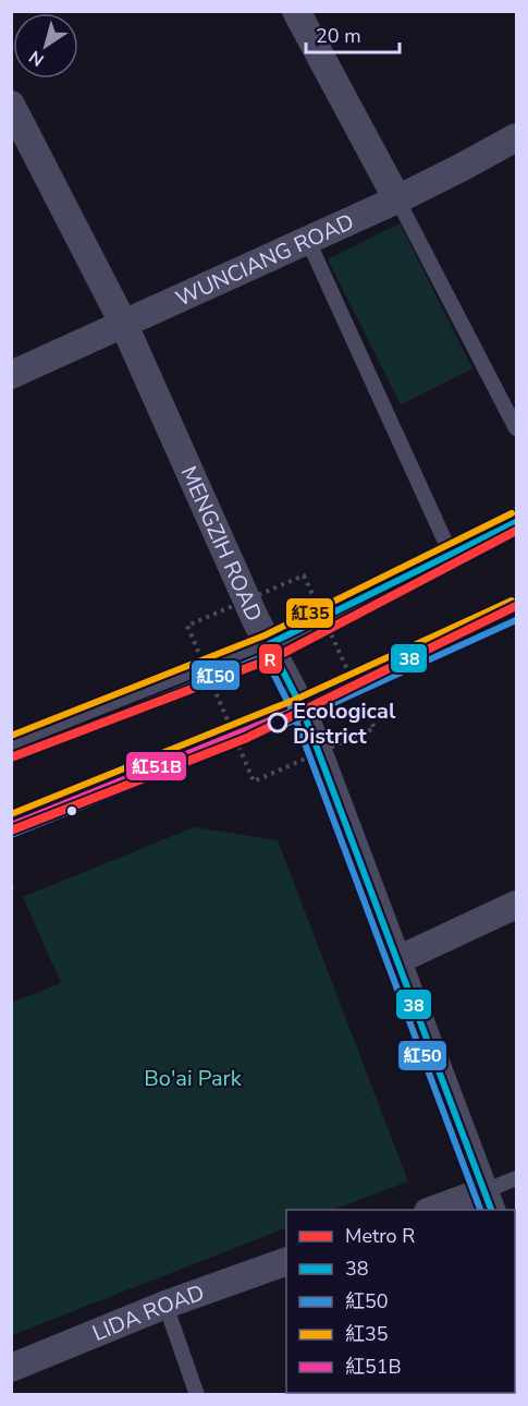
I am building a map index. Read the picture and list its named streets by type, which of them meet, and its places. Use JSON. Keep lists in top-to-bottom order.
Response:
{
  "streets": {
    "street": ["WUNCIANG ROAD", "MENGZIH ROAD", "LIDA ROAD"]
  },
  "crossings": [
    ["WUNCIANG ROAD", "MENGZIH ROAD"]
  ],
  "parks": ["Bo'ai Park"],
  "places": ["Ecological District"],
  "lines": [
    "transit line 紅35",
    "transit line 38",
    "metro line R",
    "transit line 紅50",
    "transit line 紅51B"
  ],
  "legend": [
    "Metro R",
    "38",
    "紅50",
    "紅35",
    "紅51B"
  ],
  "scale_bar": "20 m",
  "north": "bottom left"
}
